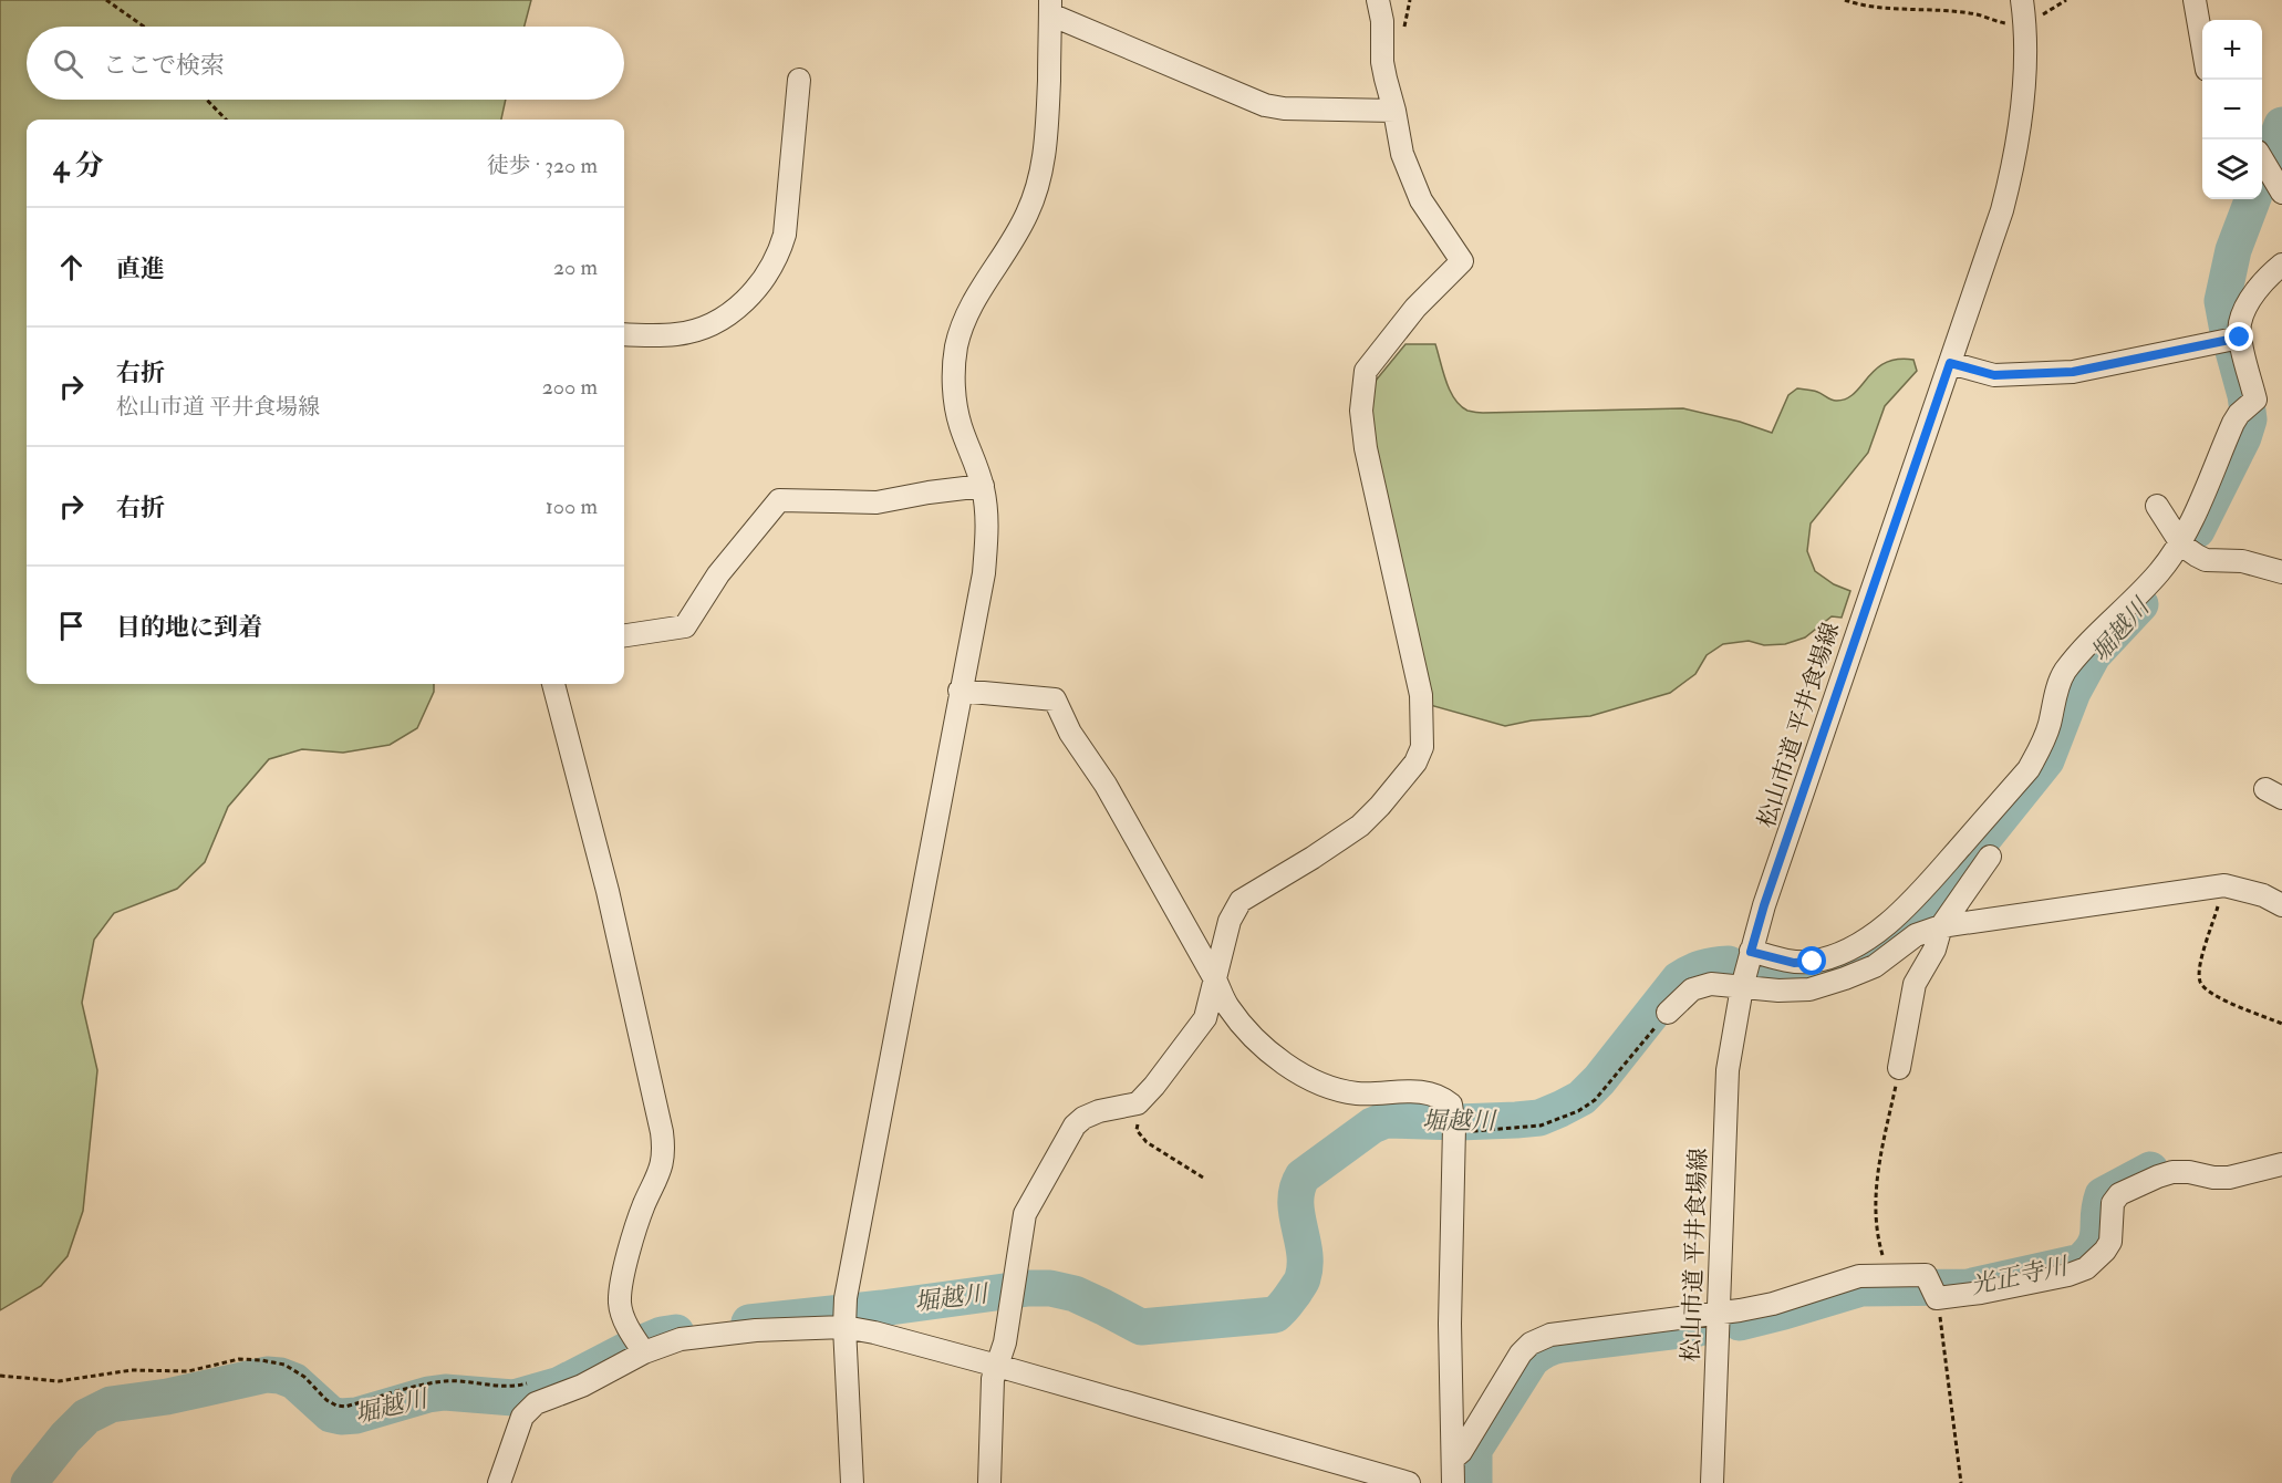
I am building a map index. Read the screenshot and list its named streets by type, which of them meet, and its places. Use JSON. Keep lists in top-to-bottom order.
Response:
{
  "streets": {
    "street": ["松山市道 平井食場線"]
  },
  "water": ["堀越川", "光正寺川"],
  "page": {
    "map_buttons": ["+", "−"],
    "search": "ここで検索",
    "heading": ["4 分", "徒歩 · 320 m"],
    "list": [
      ["直進", "20 m"],
      ["右折", "松山市道 平井食場線", "200 m"],
      ["右折", "100 m"],
      "目的地に到着"
    ]
  }
}
